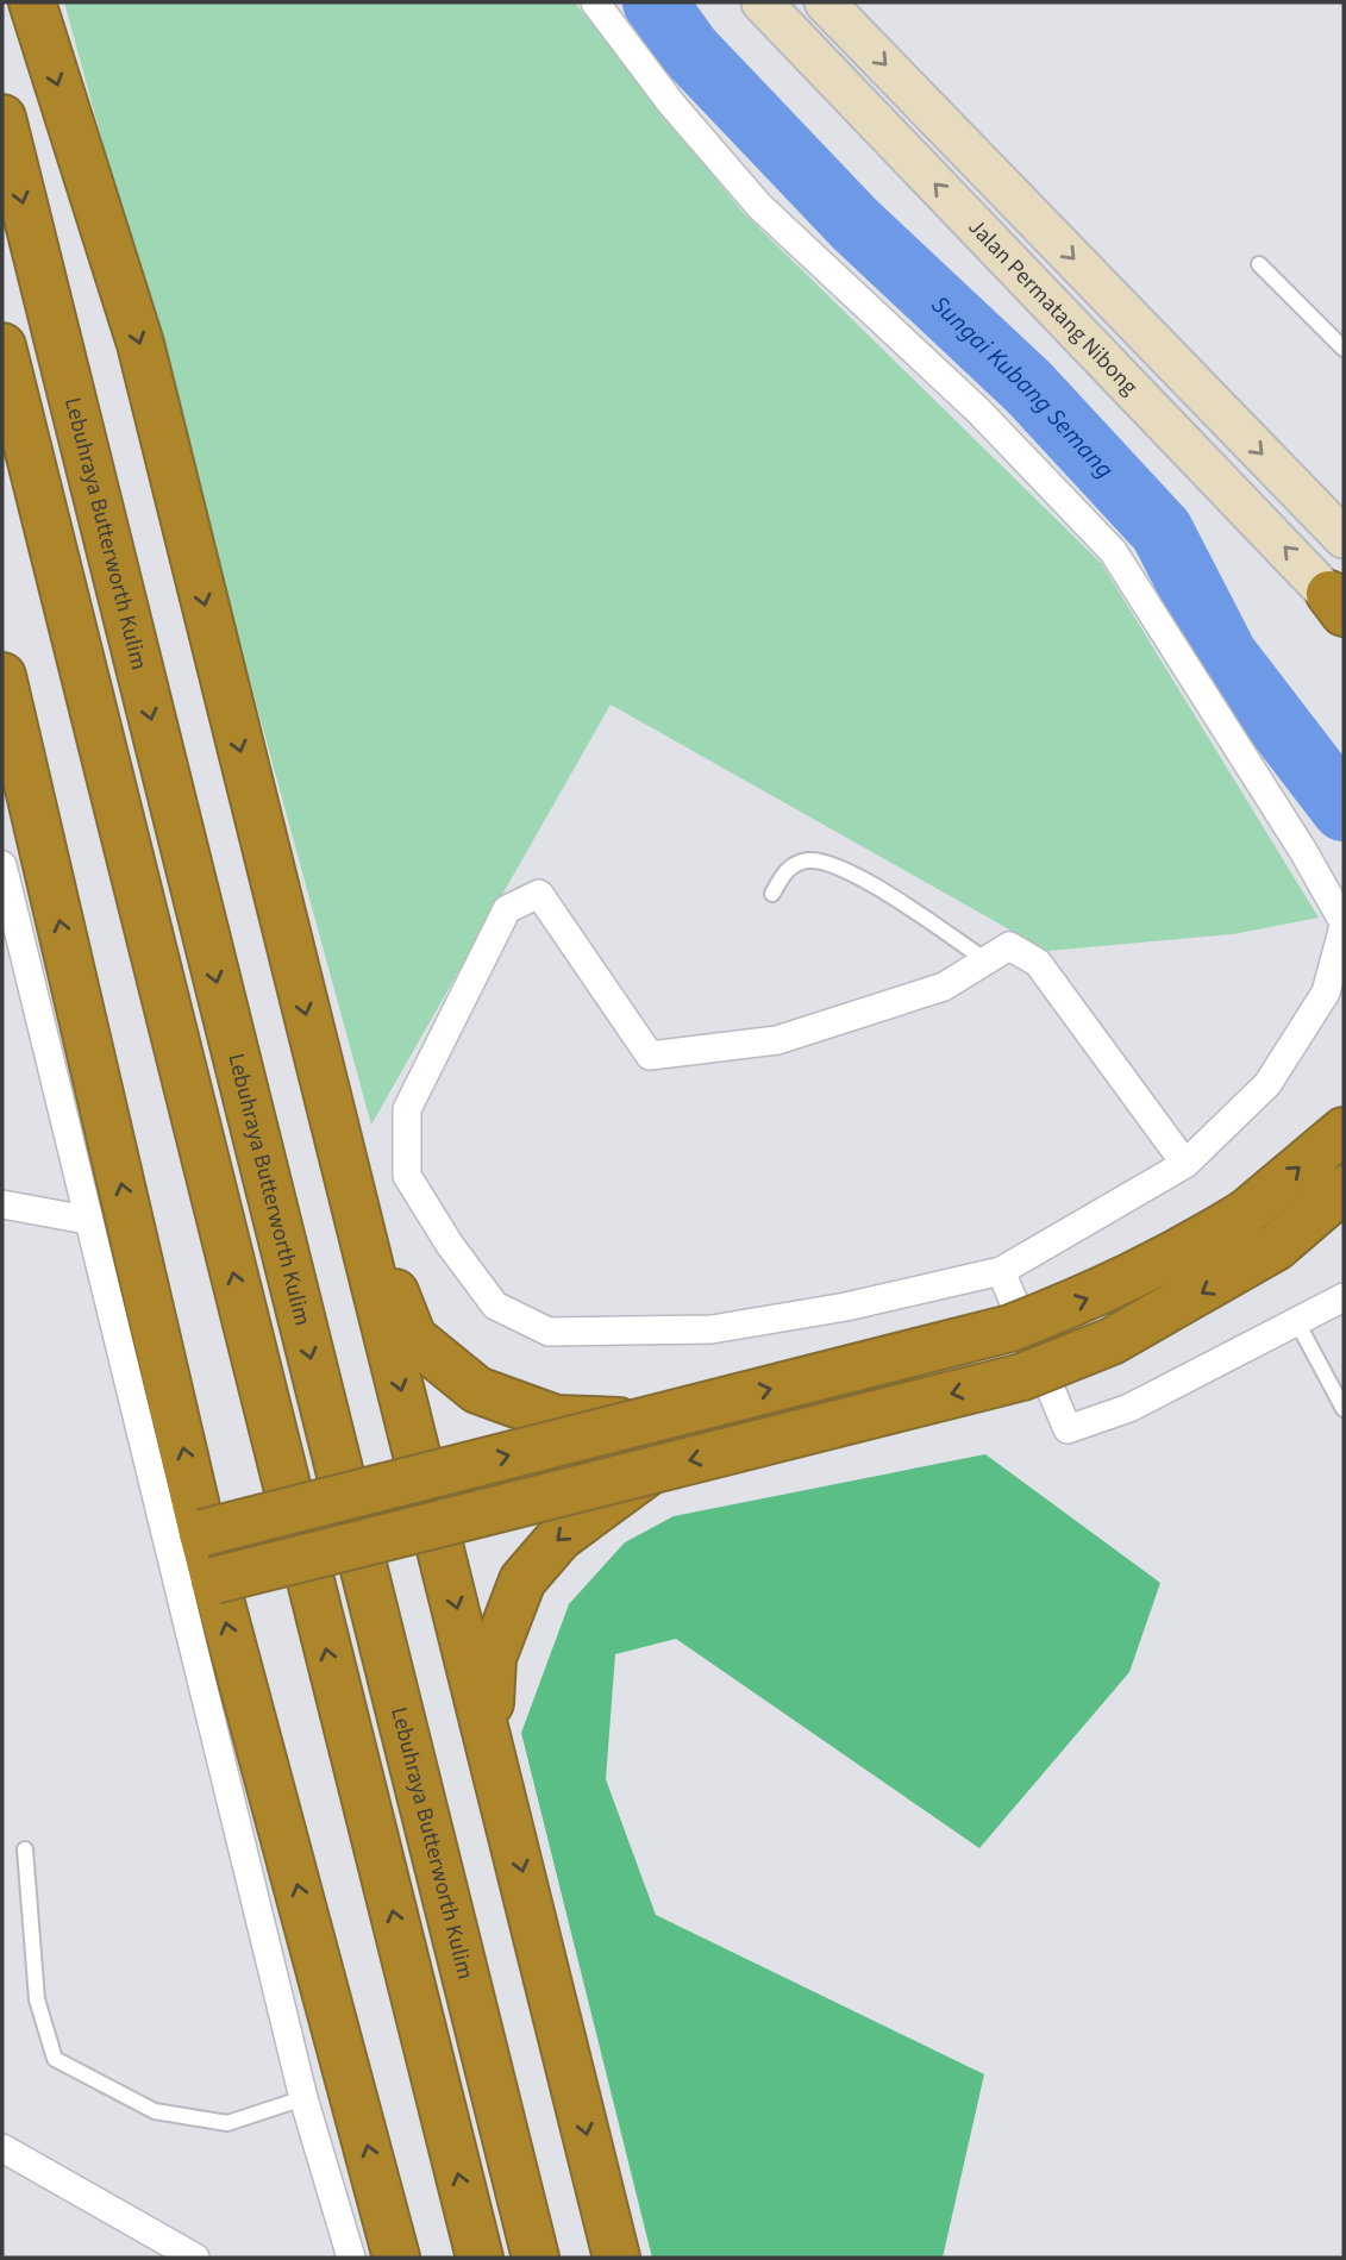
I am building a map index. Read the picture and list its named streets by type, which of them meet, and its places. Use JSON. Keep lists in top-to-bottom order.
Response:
{
  "streets": {
    "highway": ["Lebuhraya Butterworth Kulim"],
    "main road": ["Jalan Permatang Nibong"]
  },
  "water": ["Sungai Kubang Semang"]
}
